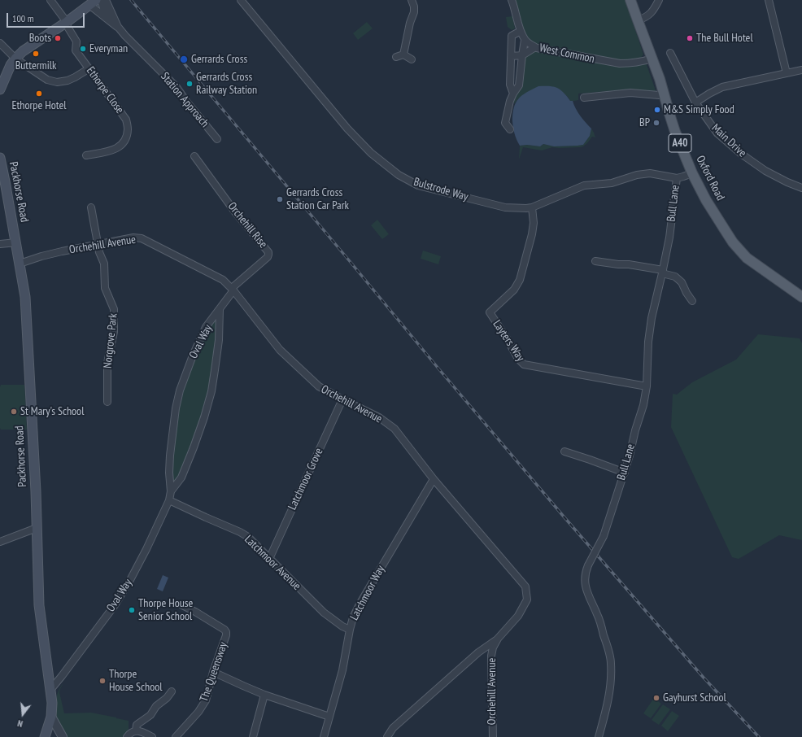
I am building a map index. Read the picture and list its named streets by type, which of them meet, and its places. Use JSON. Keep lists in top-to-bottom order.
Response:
{
  "streets": {
    "main road": ["A40", "Oxford Road", "Packhorse Road"],
    "street": [
      "West Common",
      "Ethorpe Close",
      "Station Approach",
      "Main Drive",
      "Bulstrode Way",
      "Bull Lane",
      "Orchehill Rise",
      "Orchehill Avenue",
      "Norgrove Park",
      "Layters Way",
      "Oval Way",
      "Latchmoor Grove",
      "Latchmoor Avenue",
      "Latchmoor Way",
      "The Queensway"
    ]
  },
  "crossings": [
    ["West Common", "Oxford Road"],
    ["Oxford Road", "Bulstrode Way"],
    ["Bulstrode Way", "Bull Lane"],
    ["Bulstrode Way", "Layters Way"],
    ["Packhorse Road", "Orchehill Avenue"],
    ["Packhorse Road", "Oval Way"],
    ["Bull Lane", "Layters Way"],
    ["Orchehill Rise", "Orchehill Avenue"],
    ["Orchehill Rise", "Oval Way"],
    ["Orchehill Avenue", "Norgrove Park"],
    ["Orchehill Avenue", "Oval Way"],
    ["Orchehill Avenue", "Latchmoor Grove"],
    ["Orchehill Avenue", "Latchmoor Way"],
    ["Oval Way", "Latchmoor Avenue"],
    ["Latchmoor Grove", "Latchmoor Avenue"],
    ["Latchmoor Avenue", "Latchmoor Way"]
  ],
  "places": [
    "Boots",
    "The Bull Hotel",
    "Everyman",
    "Buttermilk",
    "Gerrards Cross",
    "Gerrards Cross Railway Station",
    "Ethorpe Hotel",
    "M&S Simply Food",
    "BP",
    "Gerrards Cross Station Car Park",
    "St Mary's School",
    "Thorpe House Senior School",
    "Thorpe House School",
    "Gayhurst School"
  ],
  "scale_bar": "100 m",
  "north": "bottom"
}
